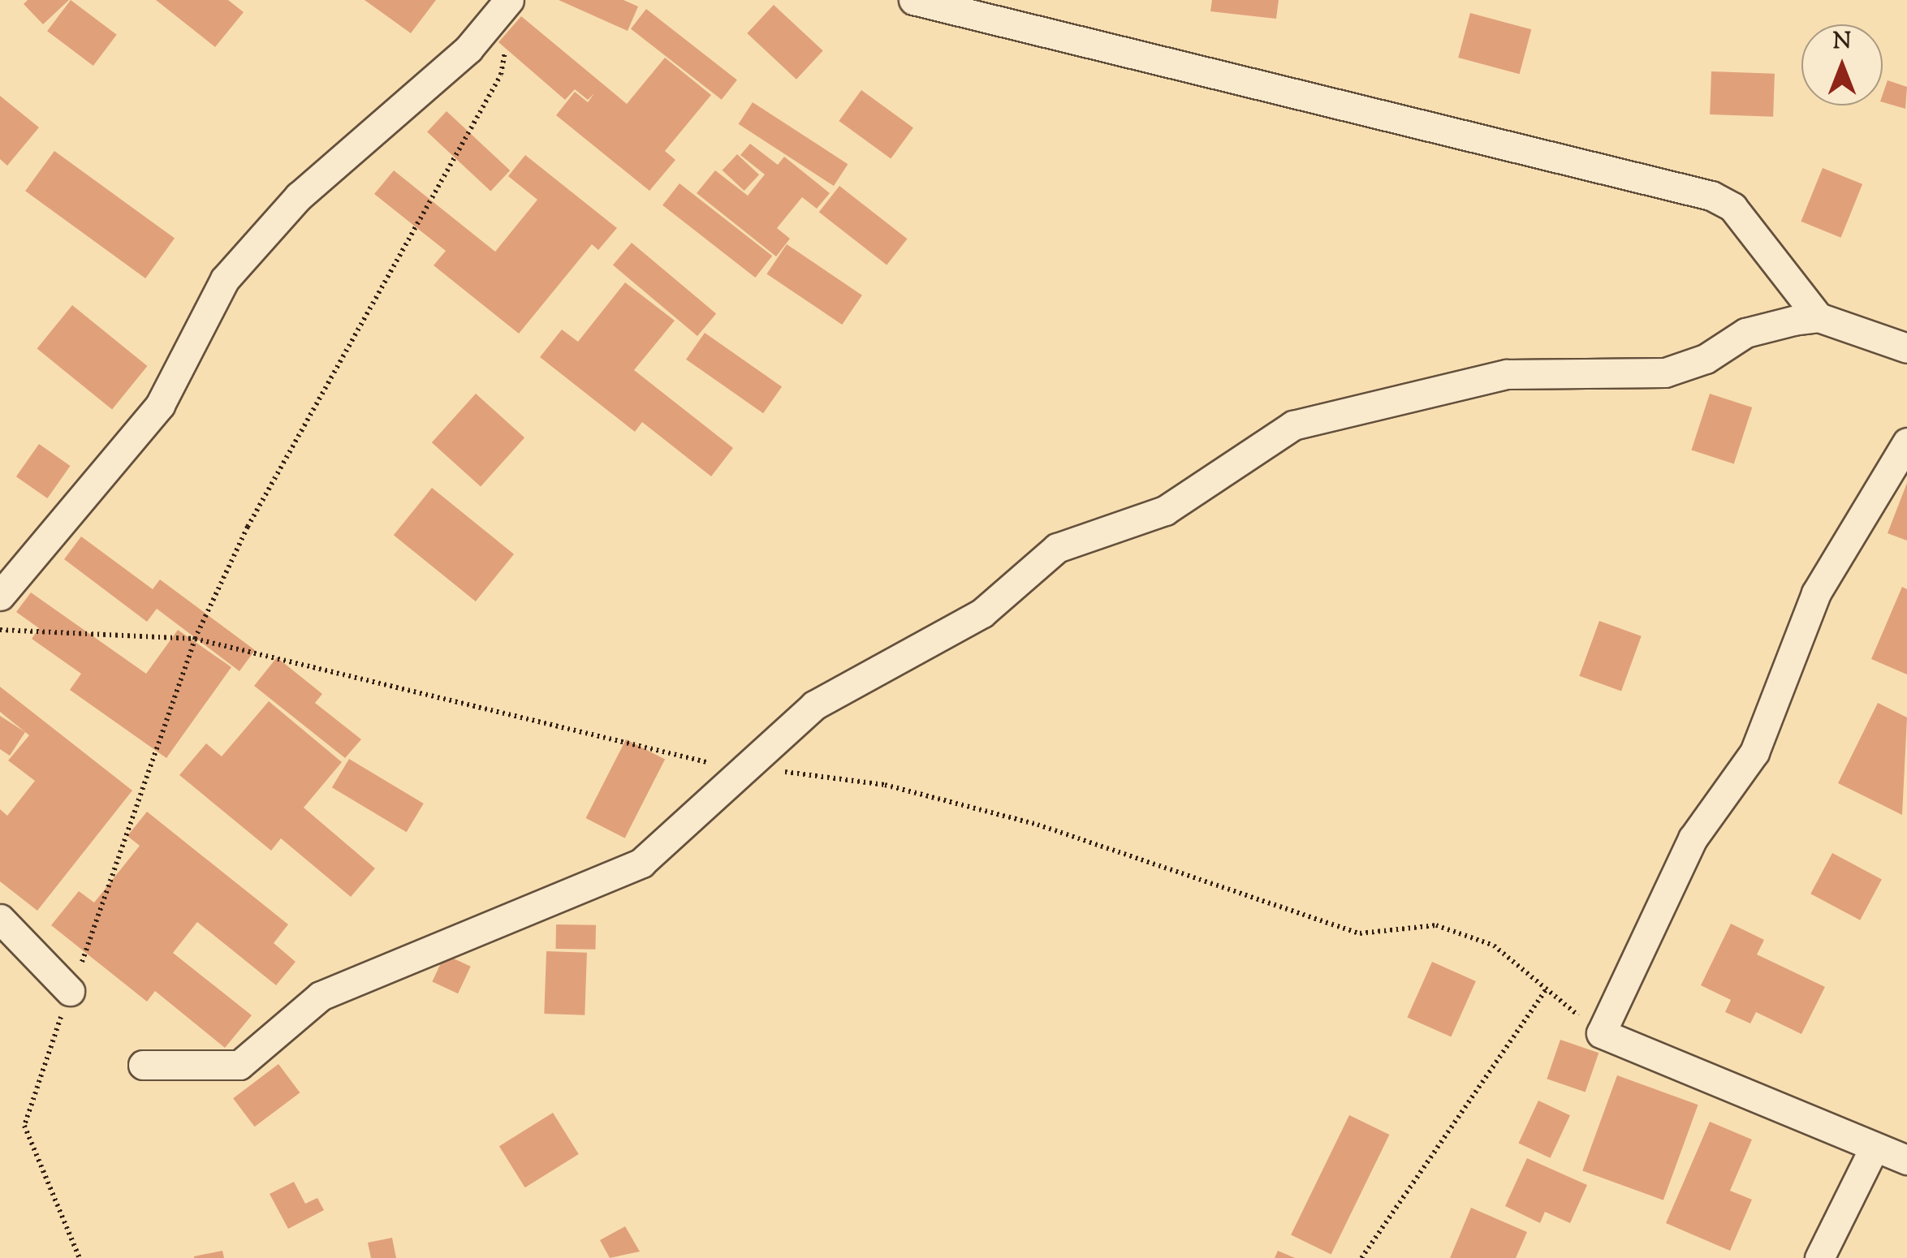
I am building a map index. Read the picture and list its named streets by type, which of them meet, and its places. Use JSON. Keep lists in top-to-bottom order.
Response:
{
  "north": "top"
}
